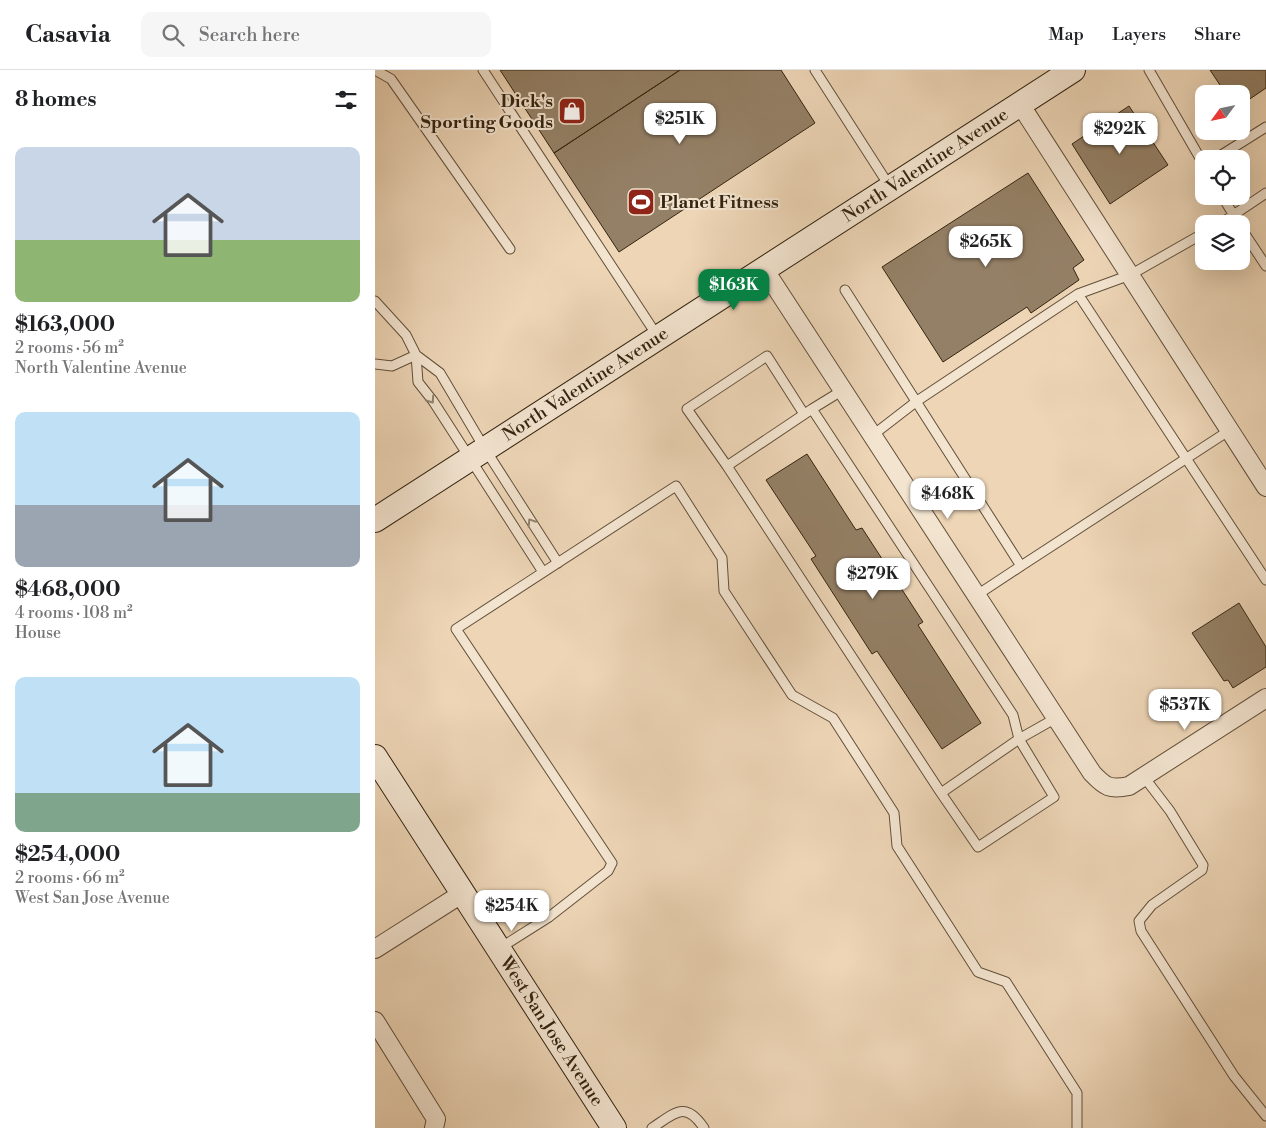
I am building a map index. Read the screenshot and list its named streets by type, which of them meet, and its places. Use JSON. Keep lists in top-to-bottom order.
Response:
{
  "streets": {
    "street": ["North Valentine Avenue", "West San Jose Avenue"]
  },
  "places": {
    "shop": ["Dick's Sporting Goods"],
    "sports": ["Planet Fitness"]
  },
  "north": "bottom left",
  "page": {
    "header": "Casavia",
    "search": "Search here",
    "nav": ["Map", "Layers", "Share"],
    "heading": "8 homes",
    "price": [
      "$251K",
      "$292K",
      "$265K",
      "$163K",
      "$468K",
      "$279K",
      "$537K",
      "$254K"
    ],
    "list": [
      {
        "name": "$163,000",
        "note": "2 rooms · 56 m² · North Valentine Avenue"
      },
      {
        "name": "$468,000",
        "note": "4 rooms · 108 m² · House"
      },
      {
        "name": "$254,000",
        "note": "2 rooms · 66 m² · West San Jose Avenue"
      }
    ]
  }
}
